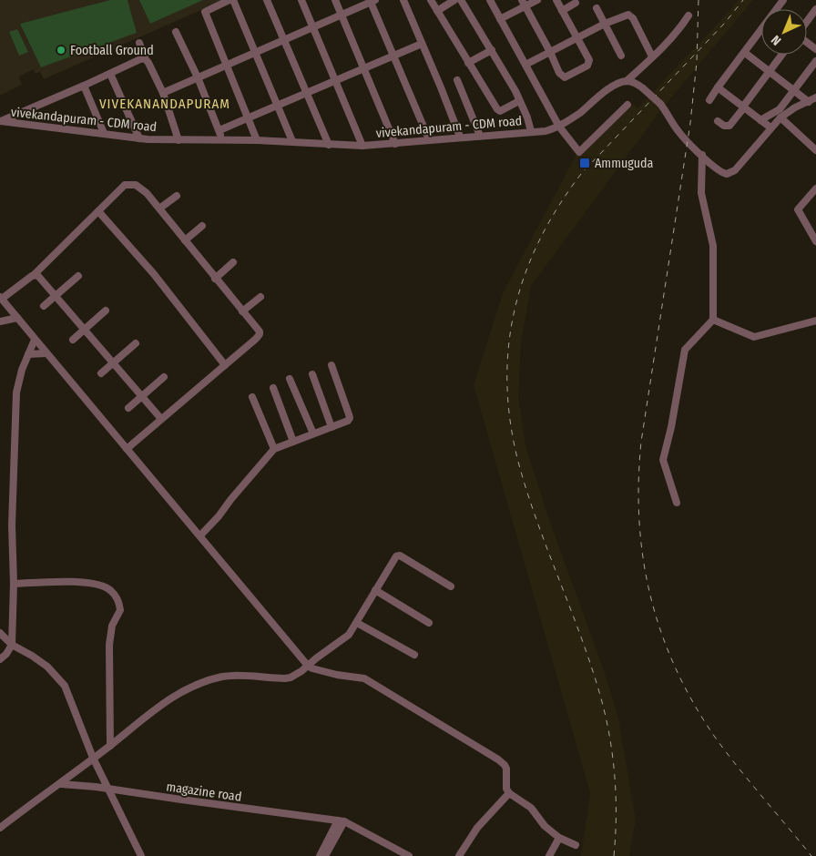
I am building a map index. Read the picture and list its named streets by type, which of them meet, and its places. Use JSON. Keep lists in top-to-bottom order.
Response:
{
  "streets": {
    "street": ["vivekandapuram - CDM road", "magazine road"]
  },
  "districts": ["VIVEKANANDAPURAM"],
  "places": {
    "other": ["Football Ground"],
    "transit": ["Ammuguda"]
  },
  "north": "bottom left"
}
